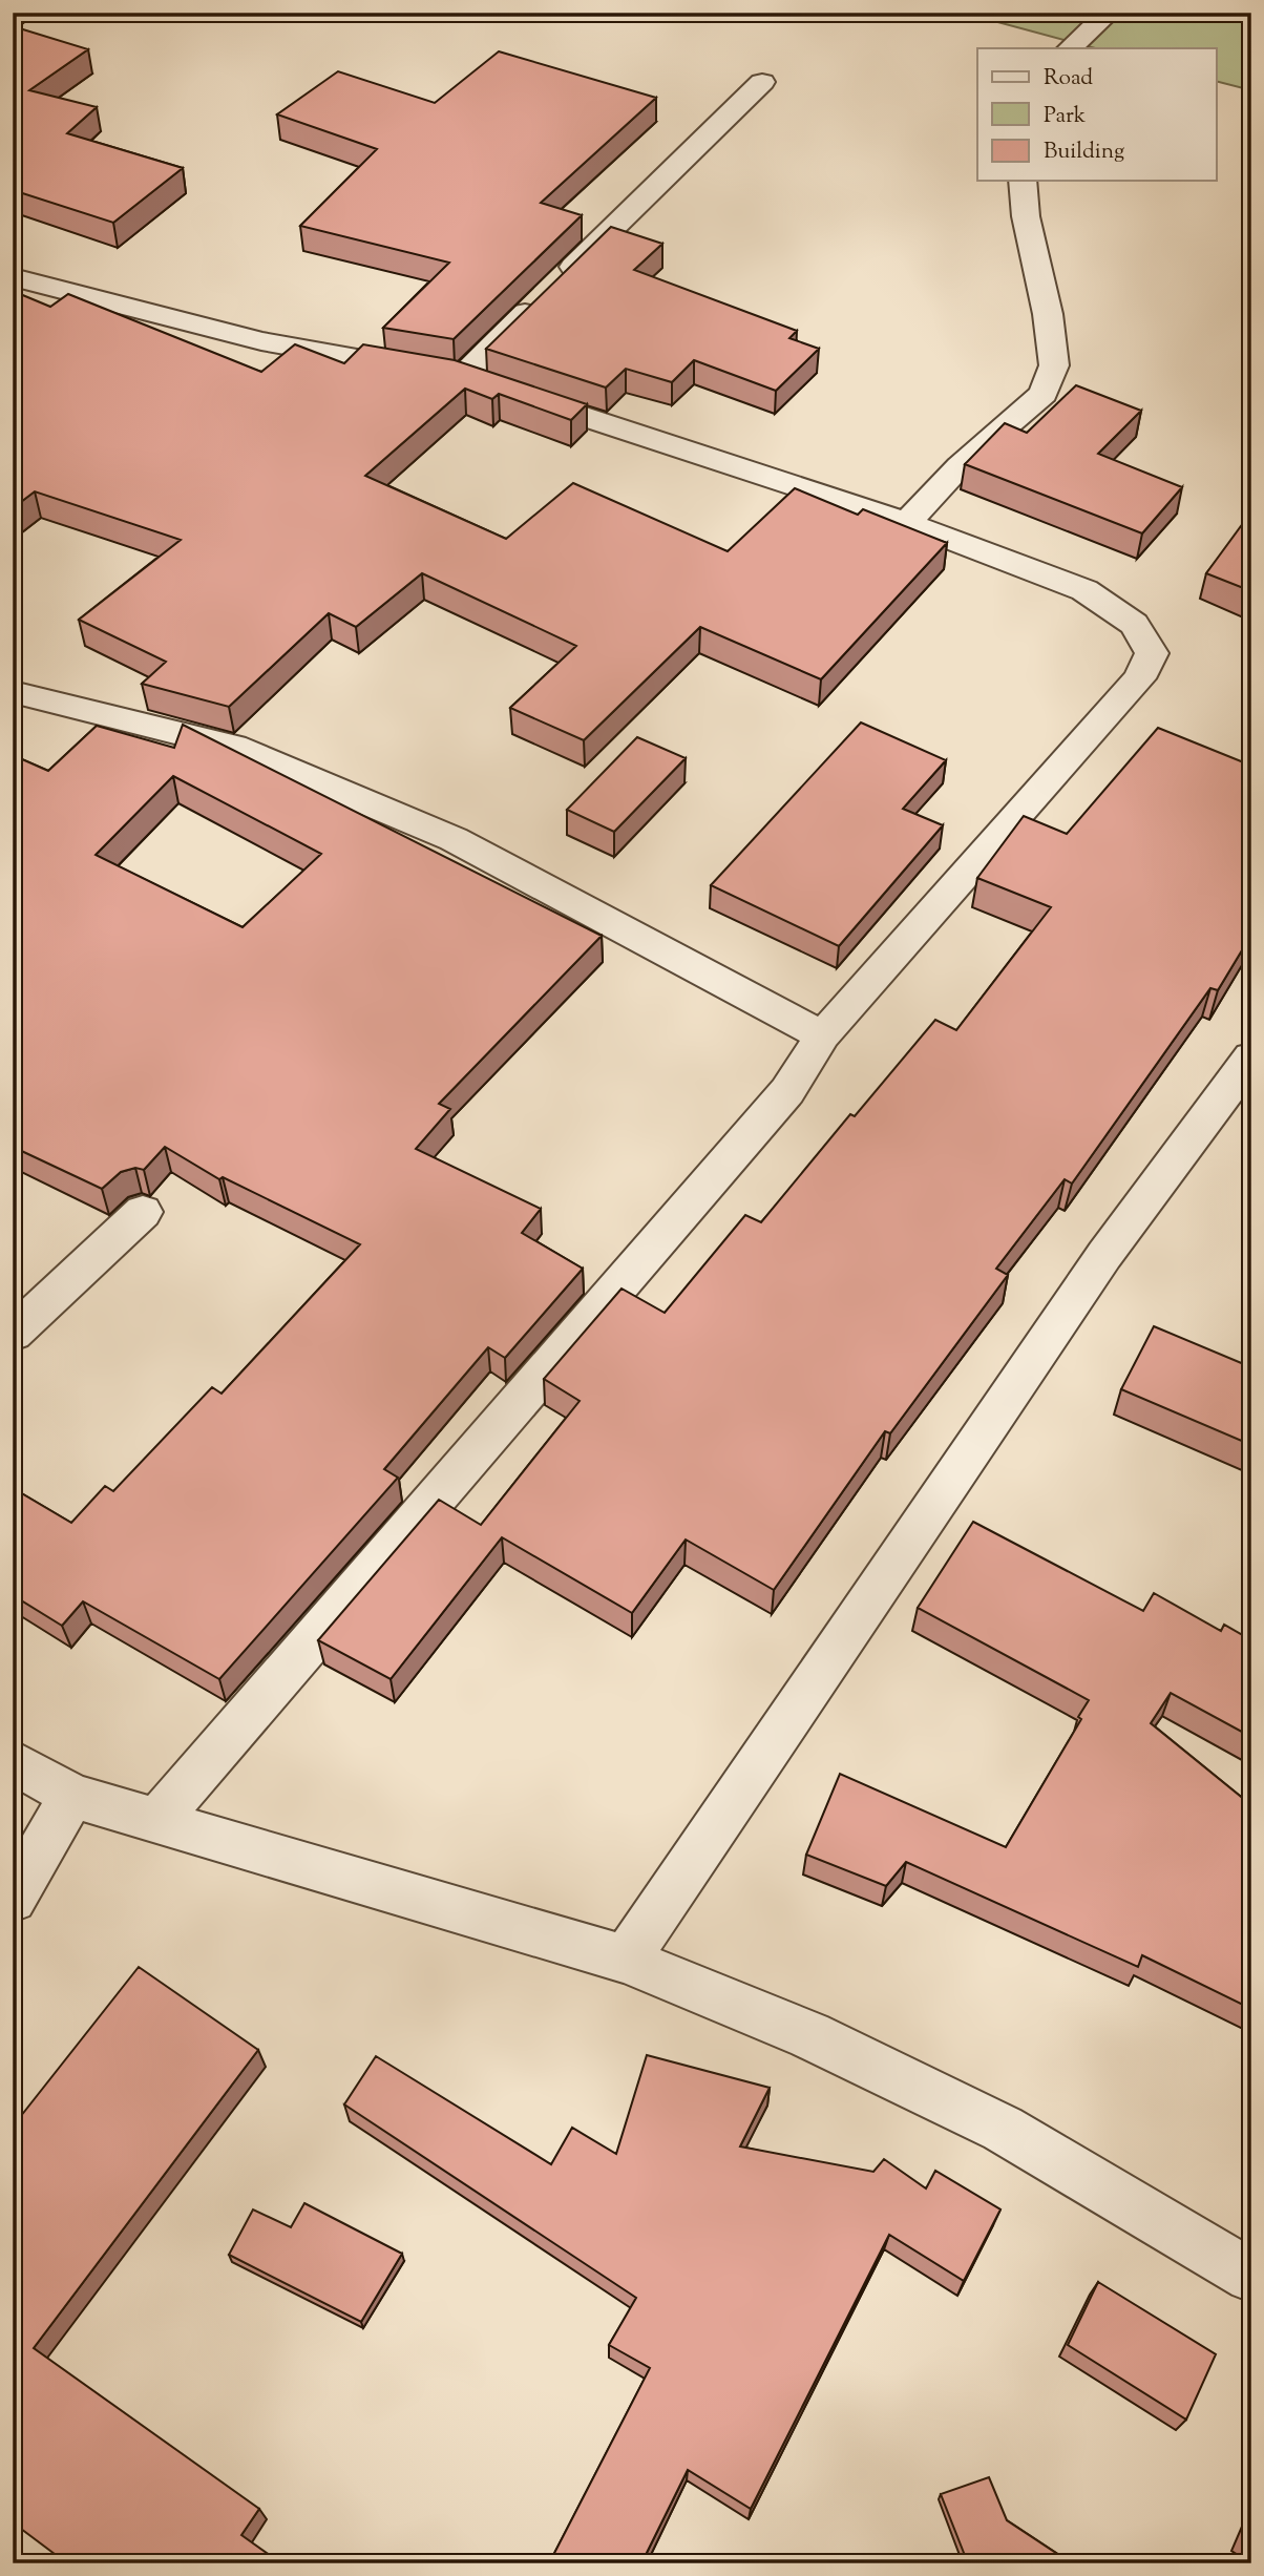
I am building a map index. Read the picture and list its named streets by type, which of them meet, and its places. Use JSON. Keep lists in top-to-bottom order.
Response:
{
  "legend": ["Road", "Park", "Building"]
}
